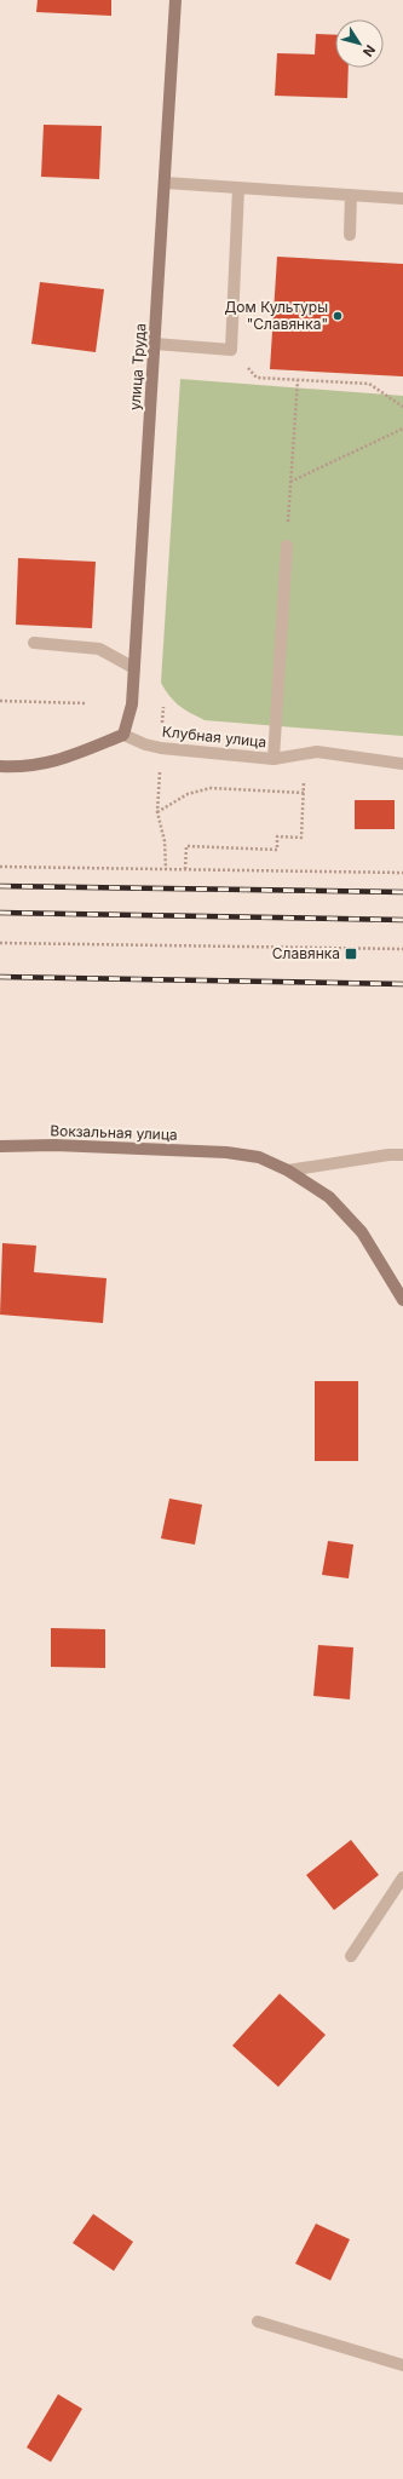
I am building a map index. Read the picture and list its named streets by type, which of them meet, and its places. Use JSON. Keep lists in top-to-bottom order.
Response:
{
  "streets": {
    "street": ["улица Труда", "Клубная улица", "Вокзальная улица"]
  },
  "crossings": [
    ["улица Труда", "Клубная улица"]
  ],
  "places": {
    "other": ["Дом Культуры \"Славянка\""],
    "transit": ["Славянка"]
  },
  "north": "bottom right"
}
